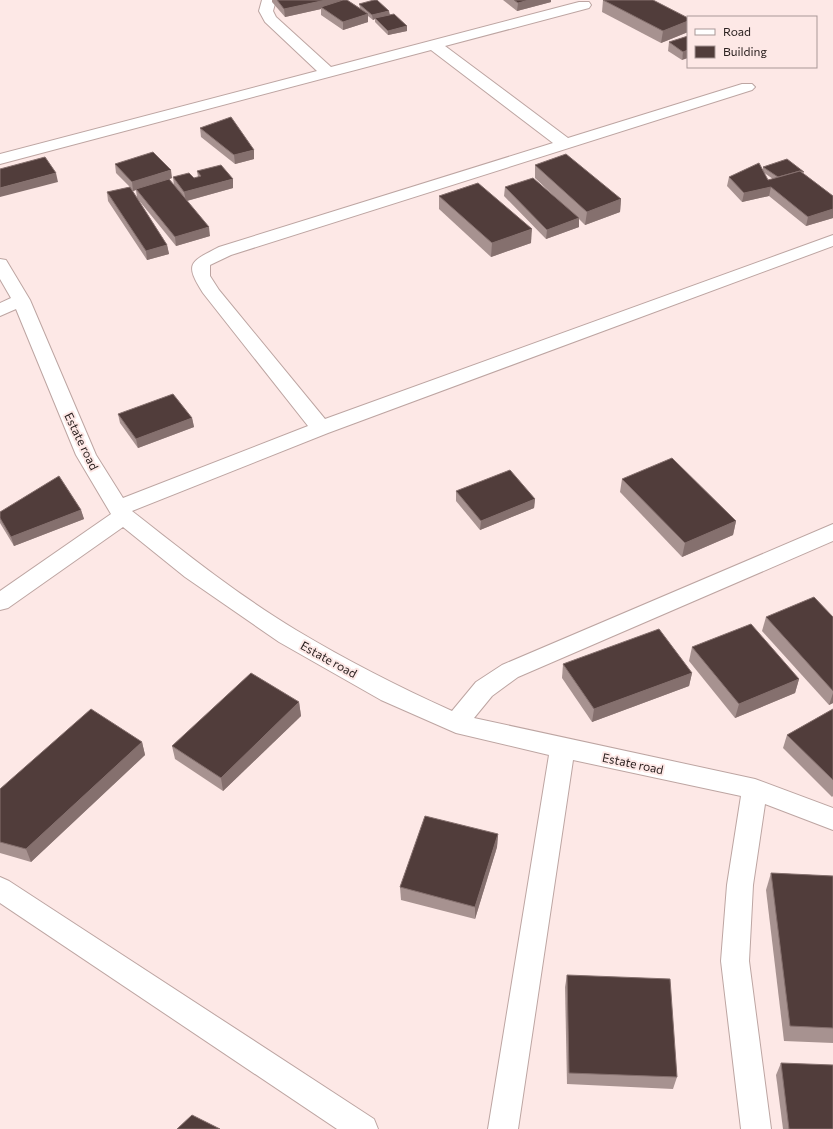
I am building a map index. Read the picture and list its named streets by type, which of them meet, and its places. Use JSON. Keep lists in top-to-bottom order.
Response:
{
  "streets": {
    "street": ["Estate road"]
  },
  "legend": ["Road", "Building"]
}
